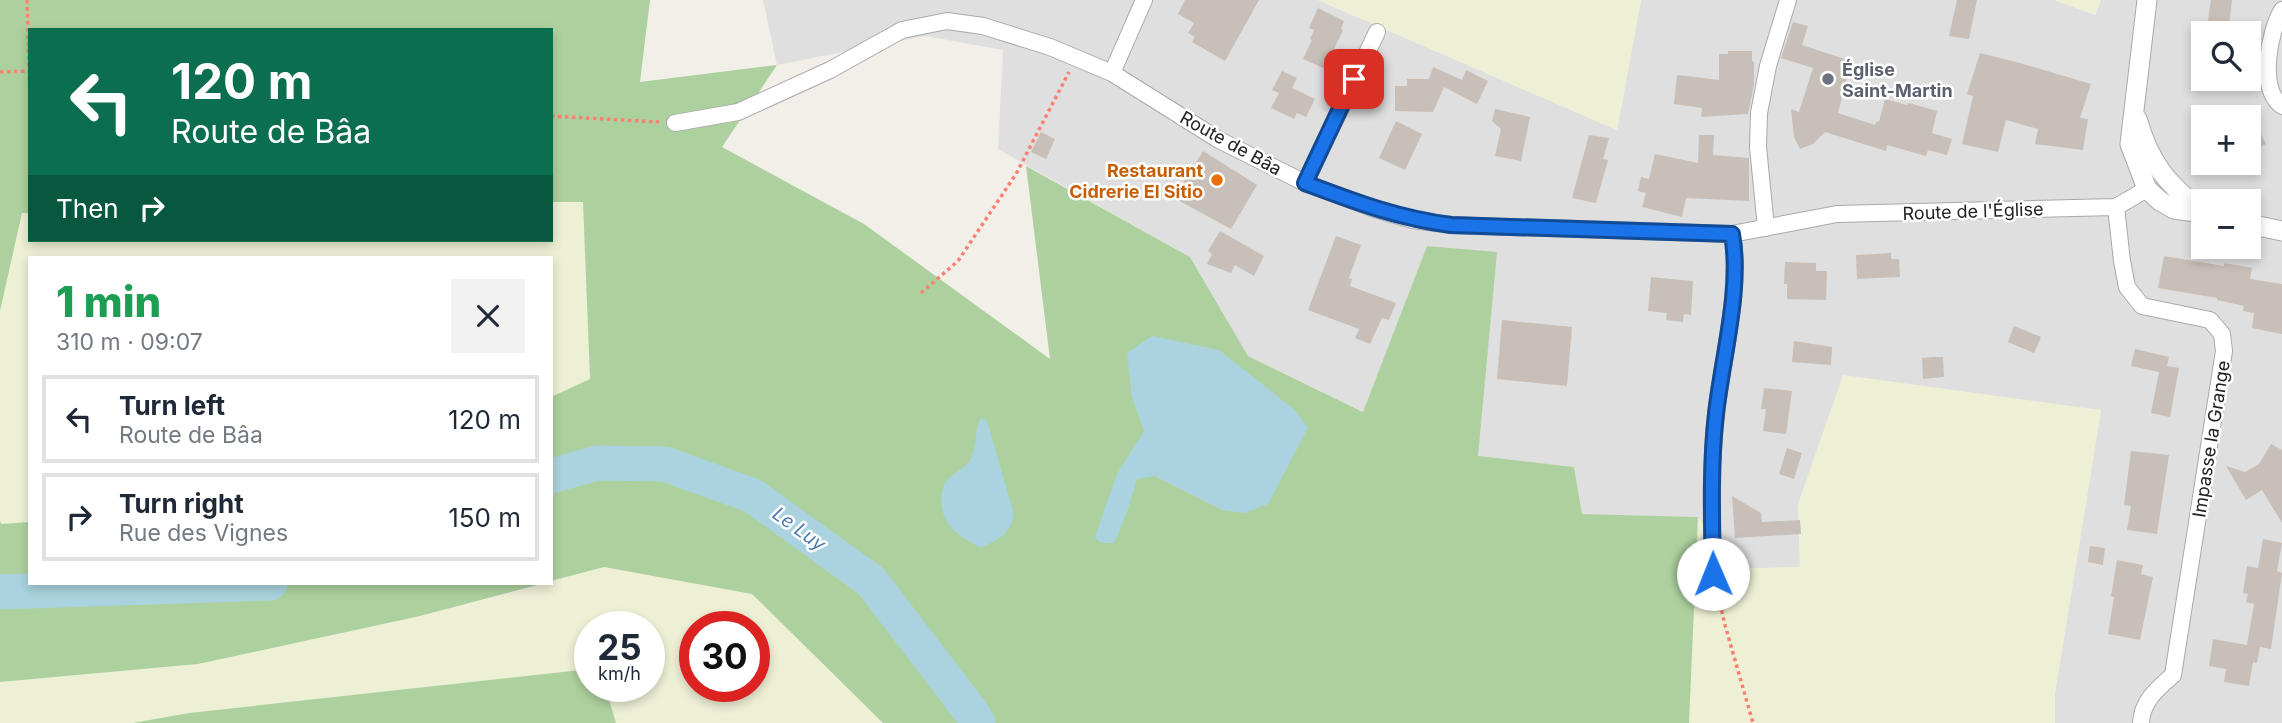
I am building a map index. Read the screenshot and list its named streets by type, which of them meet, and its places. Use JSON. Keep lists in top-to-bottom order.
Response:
{
  "streets": {
    "street": ["Route de Bâa", "Route de l'Église", "Impasse la Grange"]
  },
  "crossings": [
    ["Route de Bâa", "Route de l'Église"],
    ["Route de l'Église", "Impasse la Grange"]
  ],
  "water": ["Le Luy"],
  "places": ["Église Saint-Martin", "Restaurant Cidrerie El Sitio"],
  "page": {
    "map_buttons": ["+", "−"],
    "turn": ["120 m", "Route de Bâa"],
    "then": "Then",
    "heading": ["1 min", "310 m · 09:07"],
    "list": [
      {
        "name": "Turn left",
        "note": "Route de Bâa",
        "value": "120 m"
      },
      {
        "name": "Turn right",
        "note": "Rue des Vignes",
        "value": "150 m"
      }
    ],
    "speed": "25 km/h",
    "limit": "30"
  }
}
